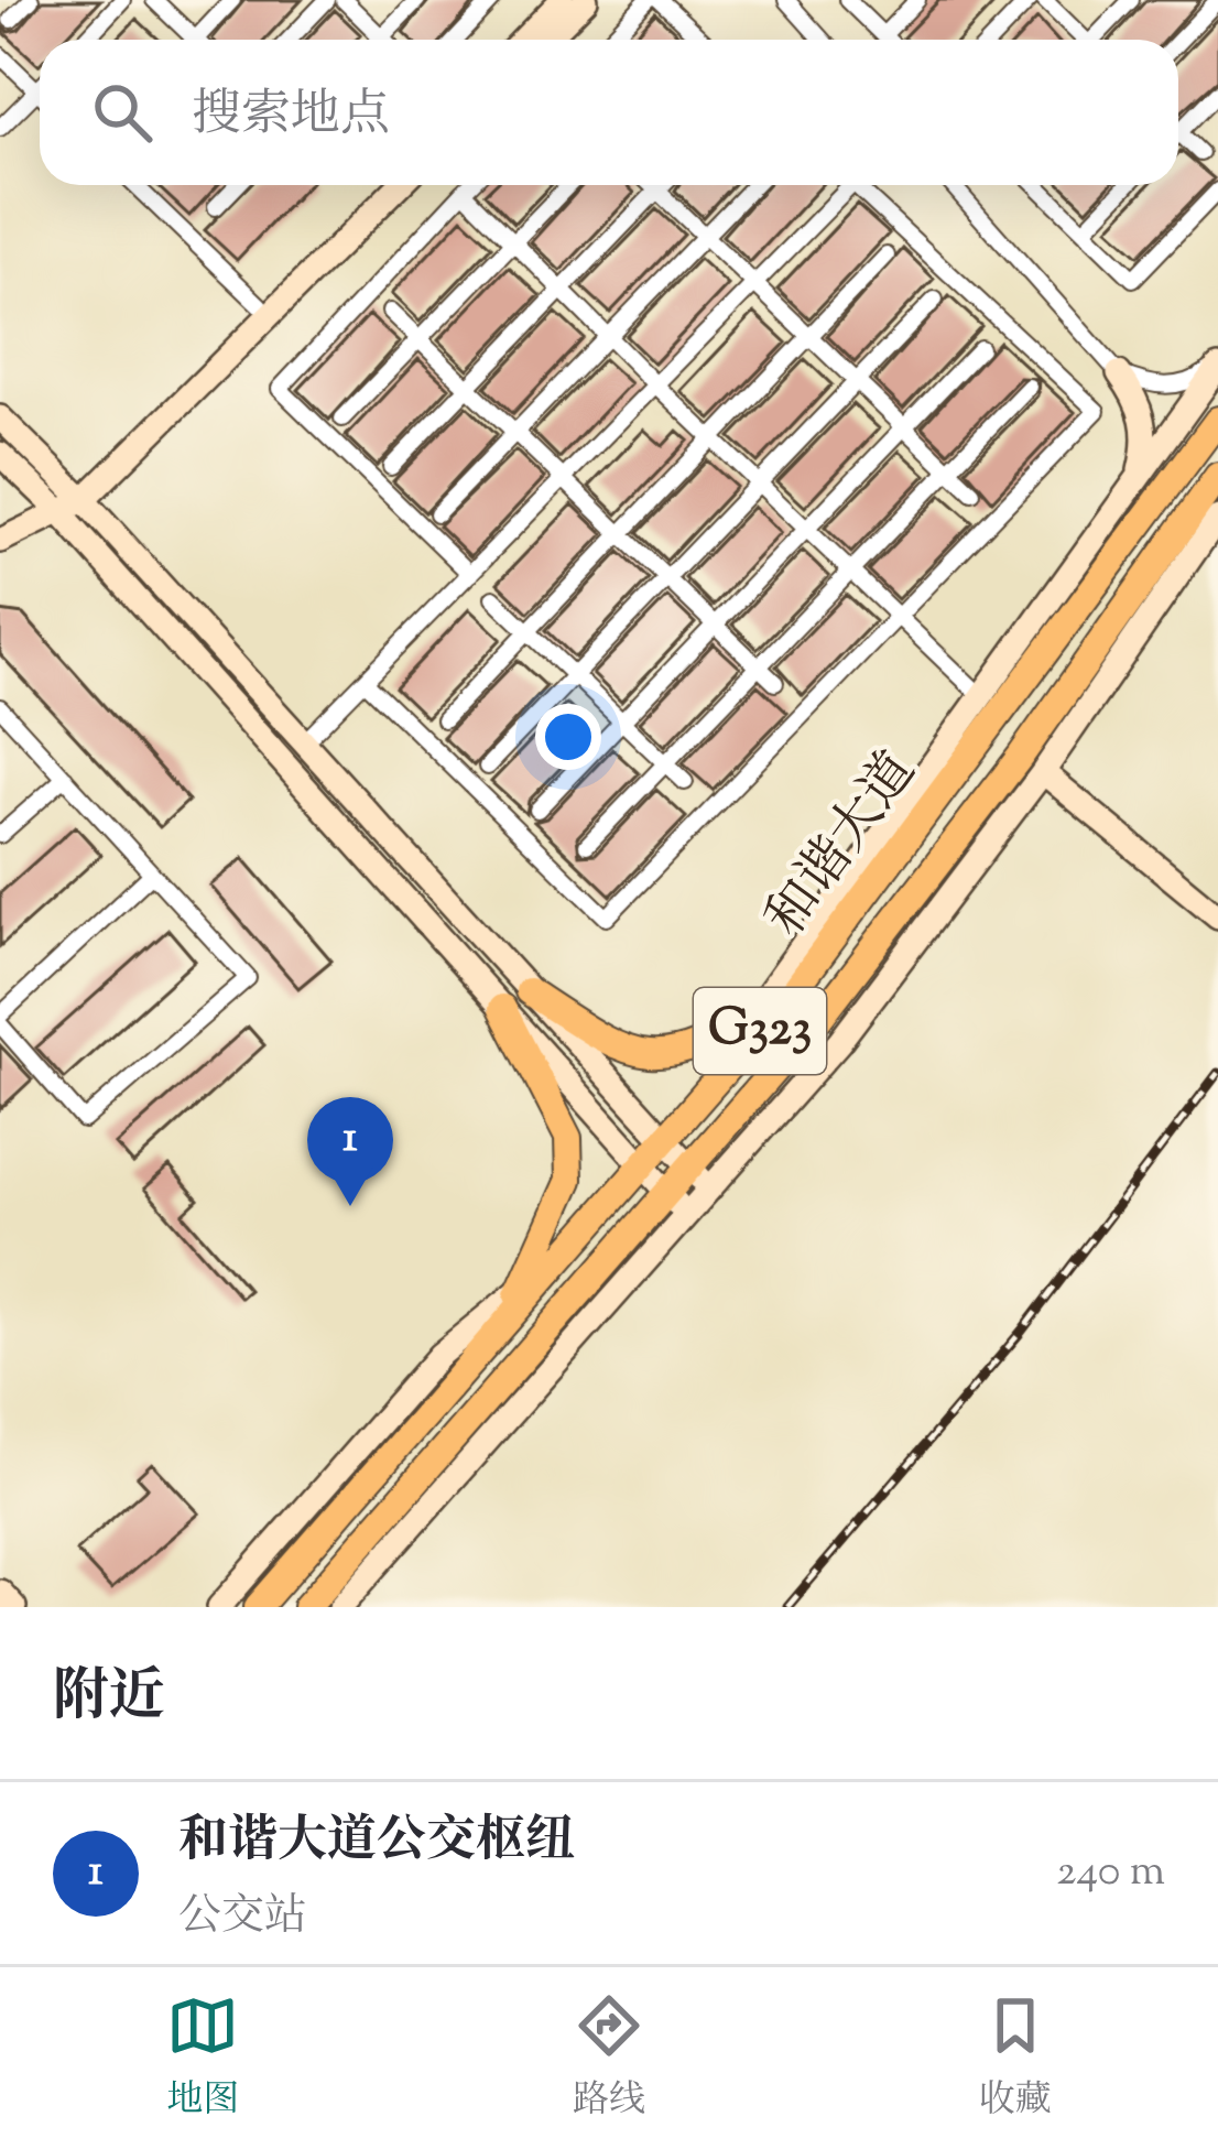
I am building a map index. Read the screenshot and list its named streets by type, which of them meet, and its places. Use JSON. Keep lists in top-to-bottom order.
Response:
{
  "streets": {
    "highway": ["和谐大道", "G323"]
  },
  "page": {
    "search": "搜索地点",
    "pins": "1",
    "heading": "附近",
    "list": [
      {
        "mark": "1",
        "name": "和谐大道公交枢纽",
        "note": "公交站",
        "value": "240 m"
      }
    ],
    "nav": ["地图", "路线", "收藏"]
  }
}
